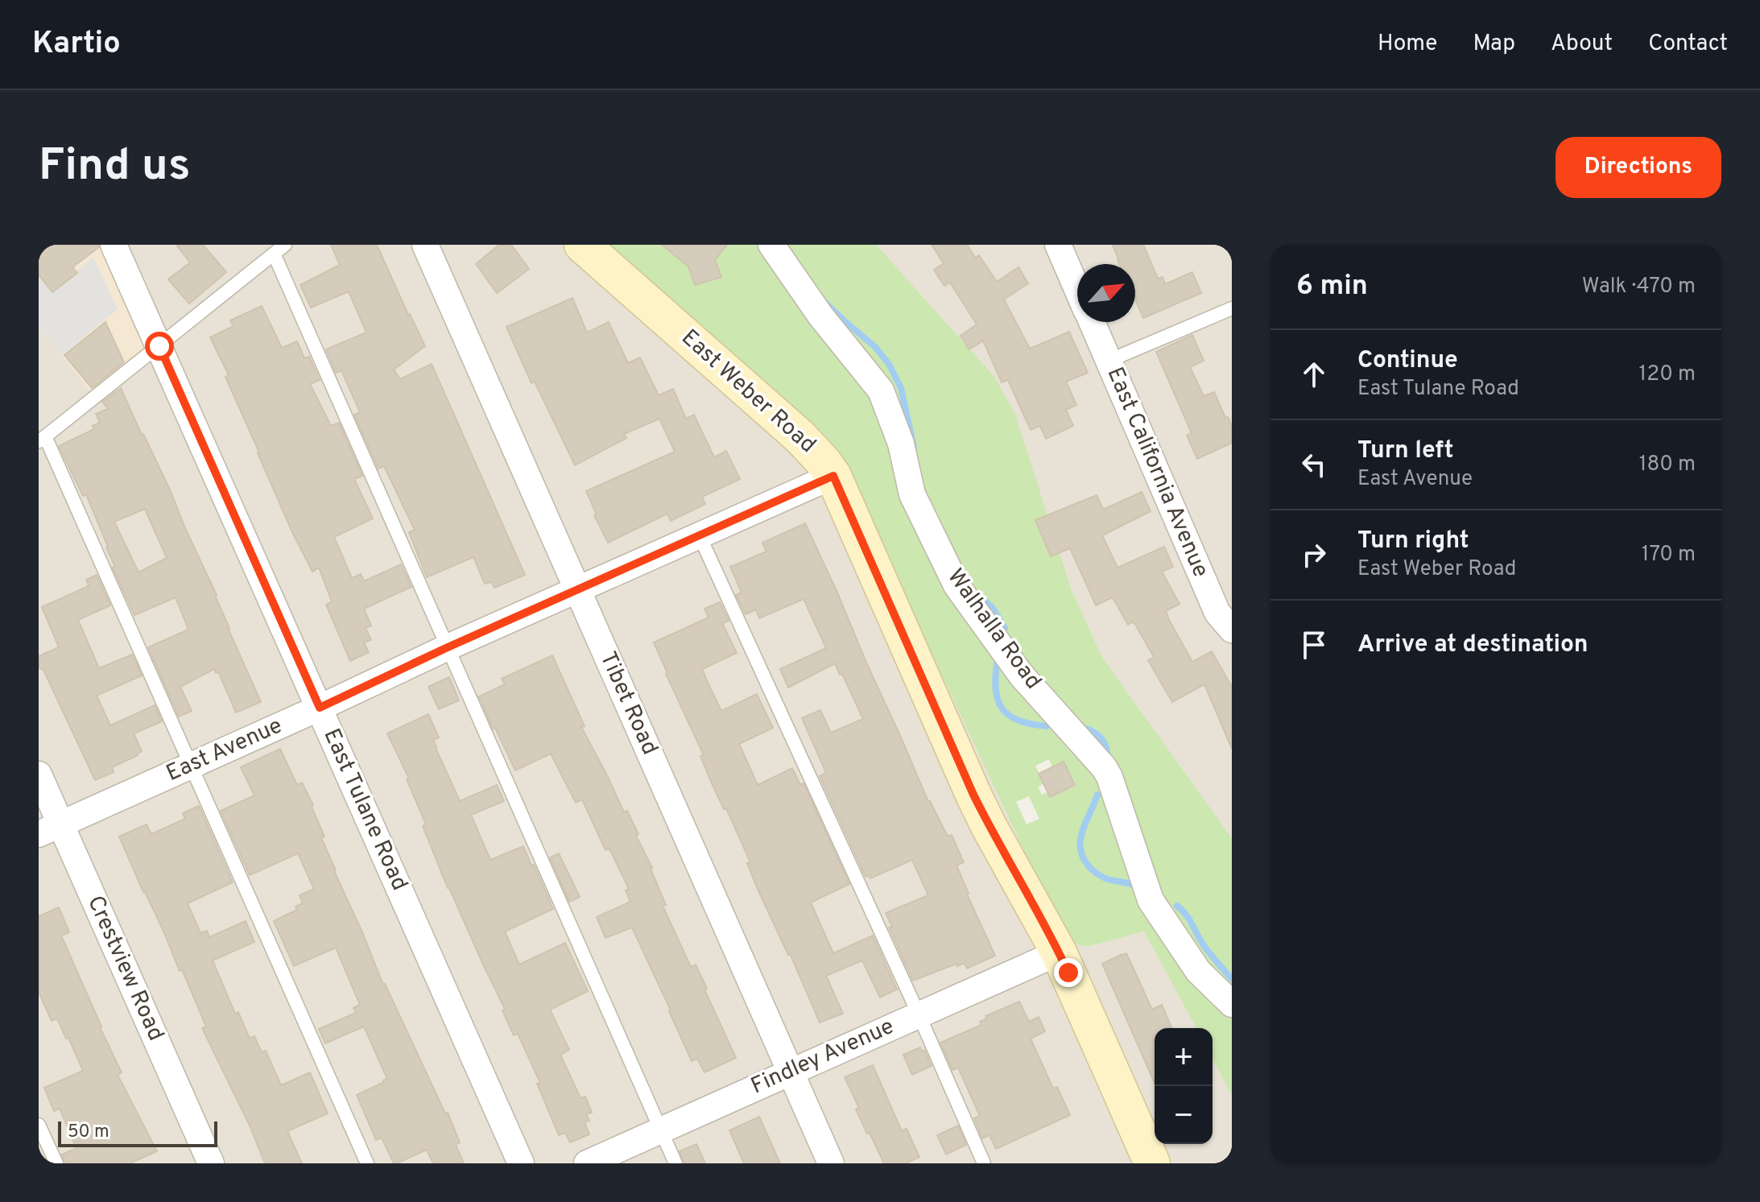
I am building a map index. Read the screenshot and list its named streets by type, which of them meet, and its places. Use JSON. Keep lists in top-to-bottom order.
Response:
{
  "streets": {
    "street": [
      "East Weber Road",
      "East California Avenue",
      "Walhalla Road",
      "Tibet Road",
      "East Avenue",
      "East Tulane Road",
      "Crestview Road",
      "Findley Avenue"
    ]
  },
  "crossings": [
    ["East Weber Road", "East Avenue"],
    ["East Weber Road", "Findley Avenue"],
    ["Tibet Road", "East Avenue"],
    ["Tibet Road", "Findley Avenue"],
    ["East Avenue", "East Tulane Road"],
    ["East Avenue", "Crestview Road"]
  ],
  "scale_bar": "50 m",
  "north": "top right",
  "page": {
    "header": "Kartio",
    "nav": [
      "Home",
      "Map",
      "About",
      "Contact"
    ],
    "buttons": "Directions",
    "title": "Find us",
    "heading": ["6 min", "Walk · 470 m"],
    "list": [
      ["Continue", "East Tulane Road", "120 m"],
      ["Turn left", "East Avenue", "180 m"],
      ["Turn right", "East Weber Road", "170 m"],
      "Arrive at destination"
    ],
    "map_buttons": ["+", "−"],
    "scale": "50 m"
  }
}
